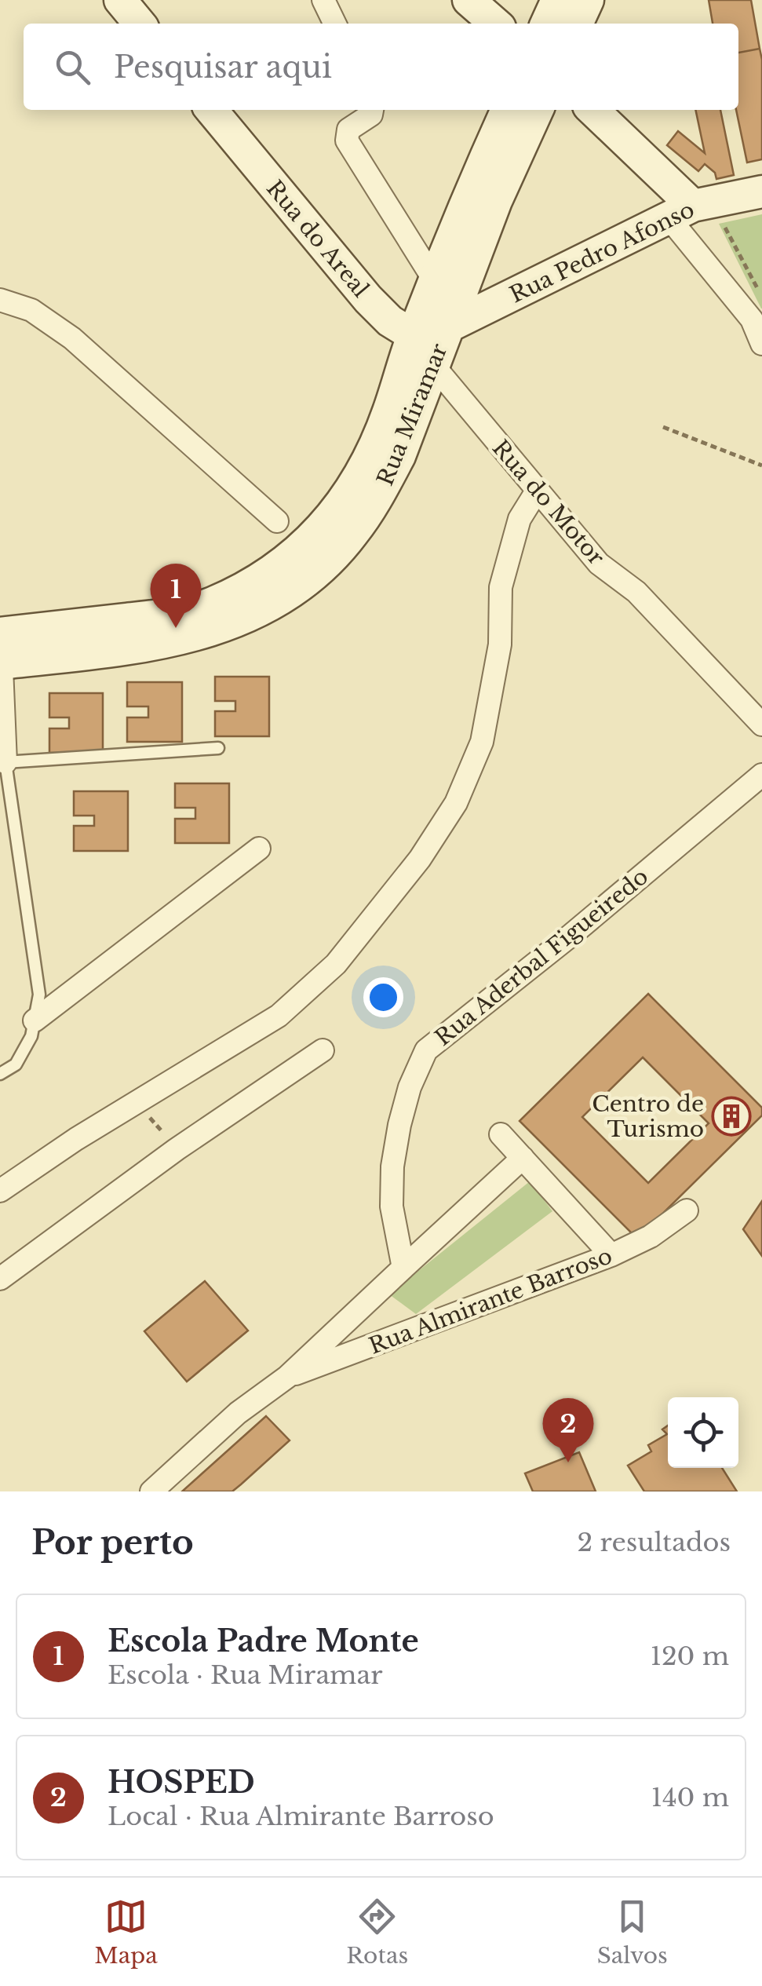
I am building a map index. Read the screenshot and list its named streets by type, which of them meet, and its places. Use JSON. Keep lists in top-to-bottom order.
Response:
{
  "streets": {
    "main road": ["Rua do Areal", "Rua Pedro Afonso", "Rua Miramar"],
    "street": ["Rua do Motor", "Rua Aderbal Figueiredo", "Rua Almirante Barroso"]
  },
  "crossings": [
    ["Rua do Areal", "Rua Miramar"],
    ["Rua do Areal", "Rua do Motor"],
    ["Rua Pedro Afonso", "Rua Miramar"],
    ["Rua Miramar", "Rua do Motor"]
  ],
  "places": {
    "building": ["Centro de Turismo"]
  },
  "page": {
    "search": "Pesquisar aqui",
    "pins": ["1", "2"],
    "heading": ["Por perto", "2 resultados"],
    "list": [
      {
        "mark": "1",
        "name": "Escola Padre Monte",
        "note": "Escola · Rua Miramar",
        "value": "120 m"
      },
      {
        "mark": "2",
        "name": "HOSPED",
        "note": "Local · Rua Almirante Barroso",
        "value": "140 m"
      }
    ],
    "nav": ["Mapa", "Rotas", "Salvos"]
  }
}
